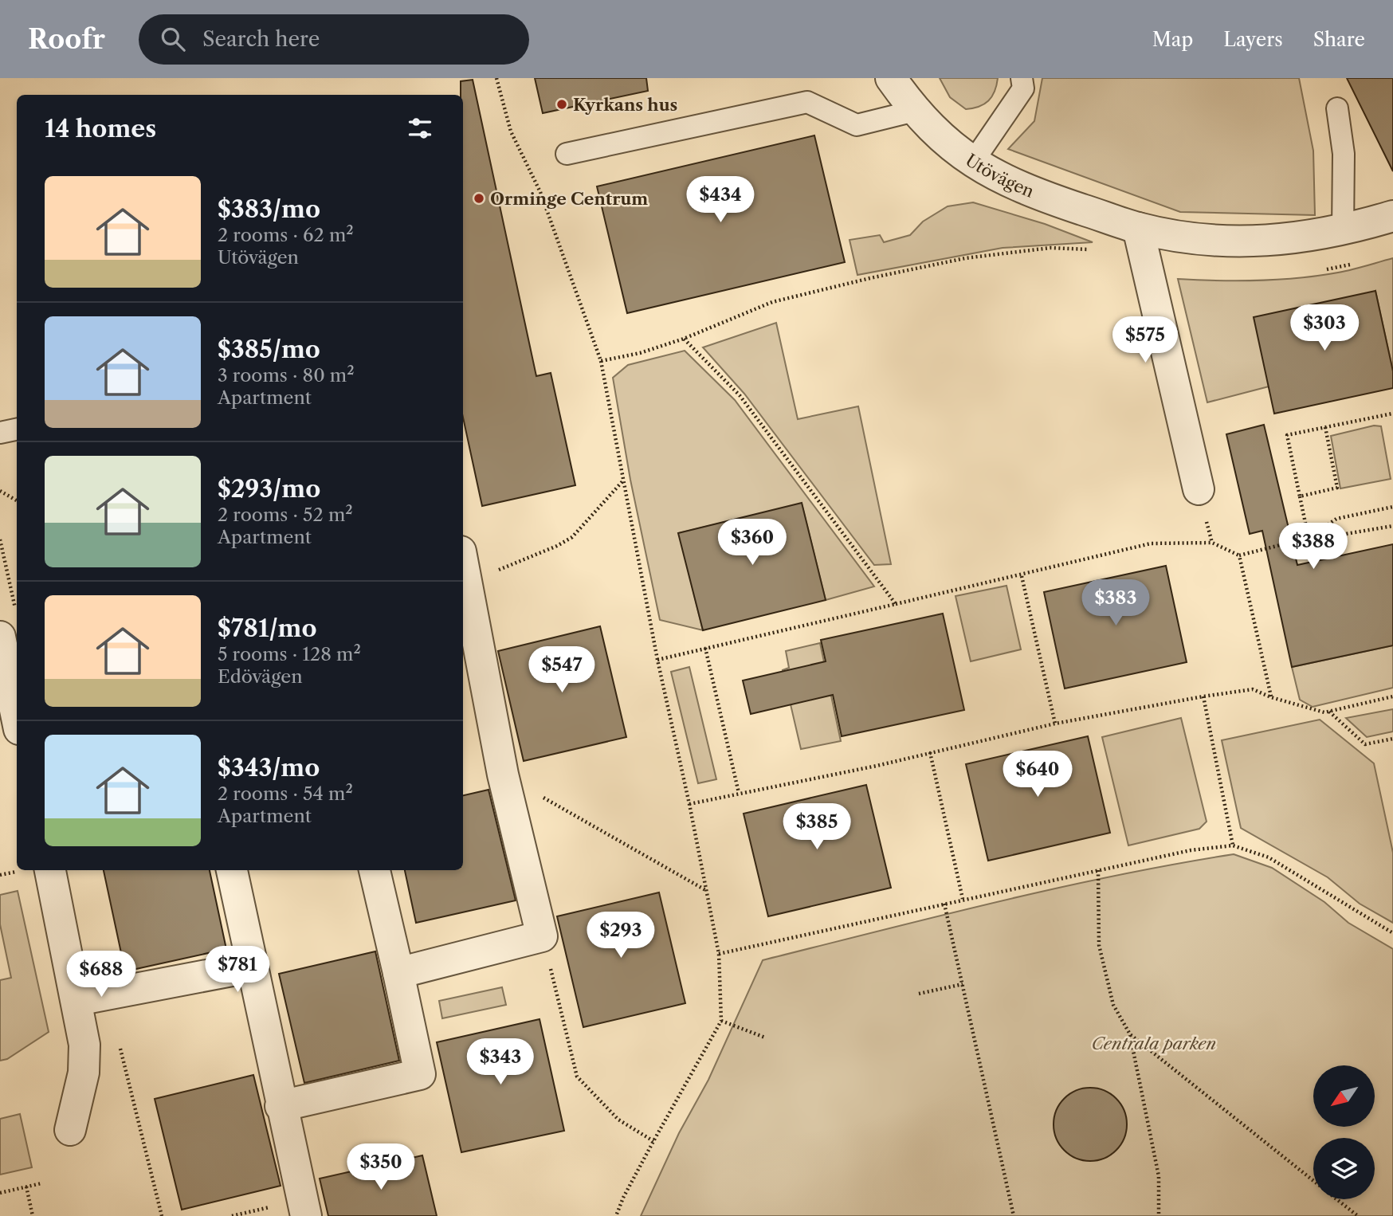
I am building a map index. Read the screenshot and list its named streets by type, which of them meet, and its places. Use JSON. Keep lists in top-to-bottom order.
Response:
{
  "streets": {
    "street": ["Utövägen"]
  },
  "parks": ["Centrala parken"],
  "places": ["Kyrkans hus", "Orminge Centrum"],
  "north": "bottom left",
  "page": {
    "header": "Roofr",
    "search": "Search here",
    "nav": ["Map", "Layers", "Share"],
    "heading": "14 homes",
    "list": [
      {
        "name": "$383/mo",
        "note": "2 rooms · 62 m² · Utövägen"
      },
      {
        "name": "$385/mo",
        "note": "3 rooms · 80 m² · Apartment"
      },
      {
        "name": "$293/mo",
        "note": "2 rooms · 52 m² · Apartment"
      },
      {
        "name": "$781/mo",
        "note": "5 rooms · 128 m² · Edövägen"
      },
      {
        "name": "$343/mo",
        "note": "2 rooms · 54 m² · Apartment"
      }
    ],
    "price": [
      "$434",
      "$303",
      "$575",
      "$360",
      "$388",
      "$383",
      "$547",
      "$640",
      "$385",
      "$293",
      "$781",
      "$688",
      "$343",
      "$350"
    ]
  }
}
